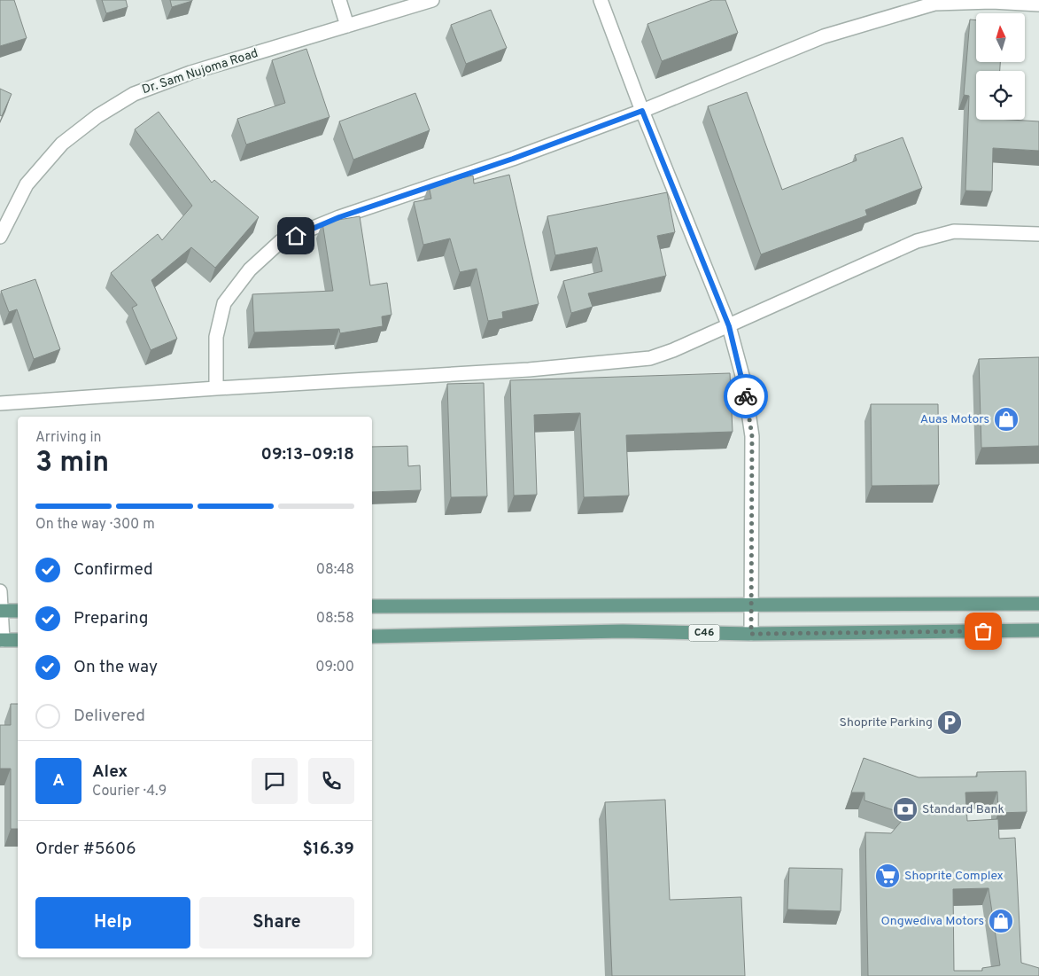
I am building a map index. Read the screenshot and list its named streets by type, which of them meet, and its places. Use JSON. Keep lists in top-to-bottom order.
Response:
{
  "streets": {
    "main road": ["C46"],
    "street": ["Dr. Sam Nujoma Road"]
  },
  "places": {
    "shop": ["Auas Motors", "Ongwediva Motors"],
    "parking": ["Shoprite Parking"],
    "bank": ["Standard Bank"],
    "supermarket": ["Shoprite Complex"]
  },
  "north": "top",
  "page": {
    "heading": ["3 min", "Arriving in", "09:13–09:18"],
    "panel": [
      "Alex",
      "Courier · 4.9",
      "Order #5606",
      "$16.39"
    ],
    "bar": "On the way · 300 m",
    "list": [
      ["Confirmed", "08:48"],
      ["Preparing", "08:58"],
      ["On the way", "09:00"],
      "Delivered"
    ],
    "round": "A",
    "buttons": ["Help", "Share"]
  }
}
